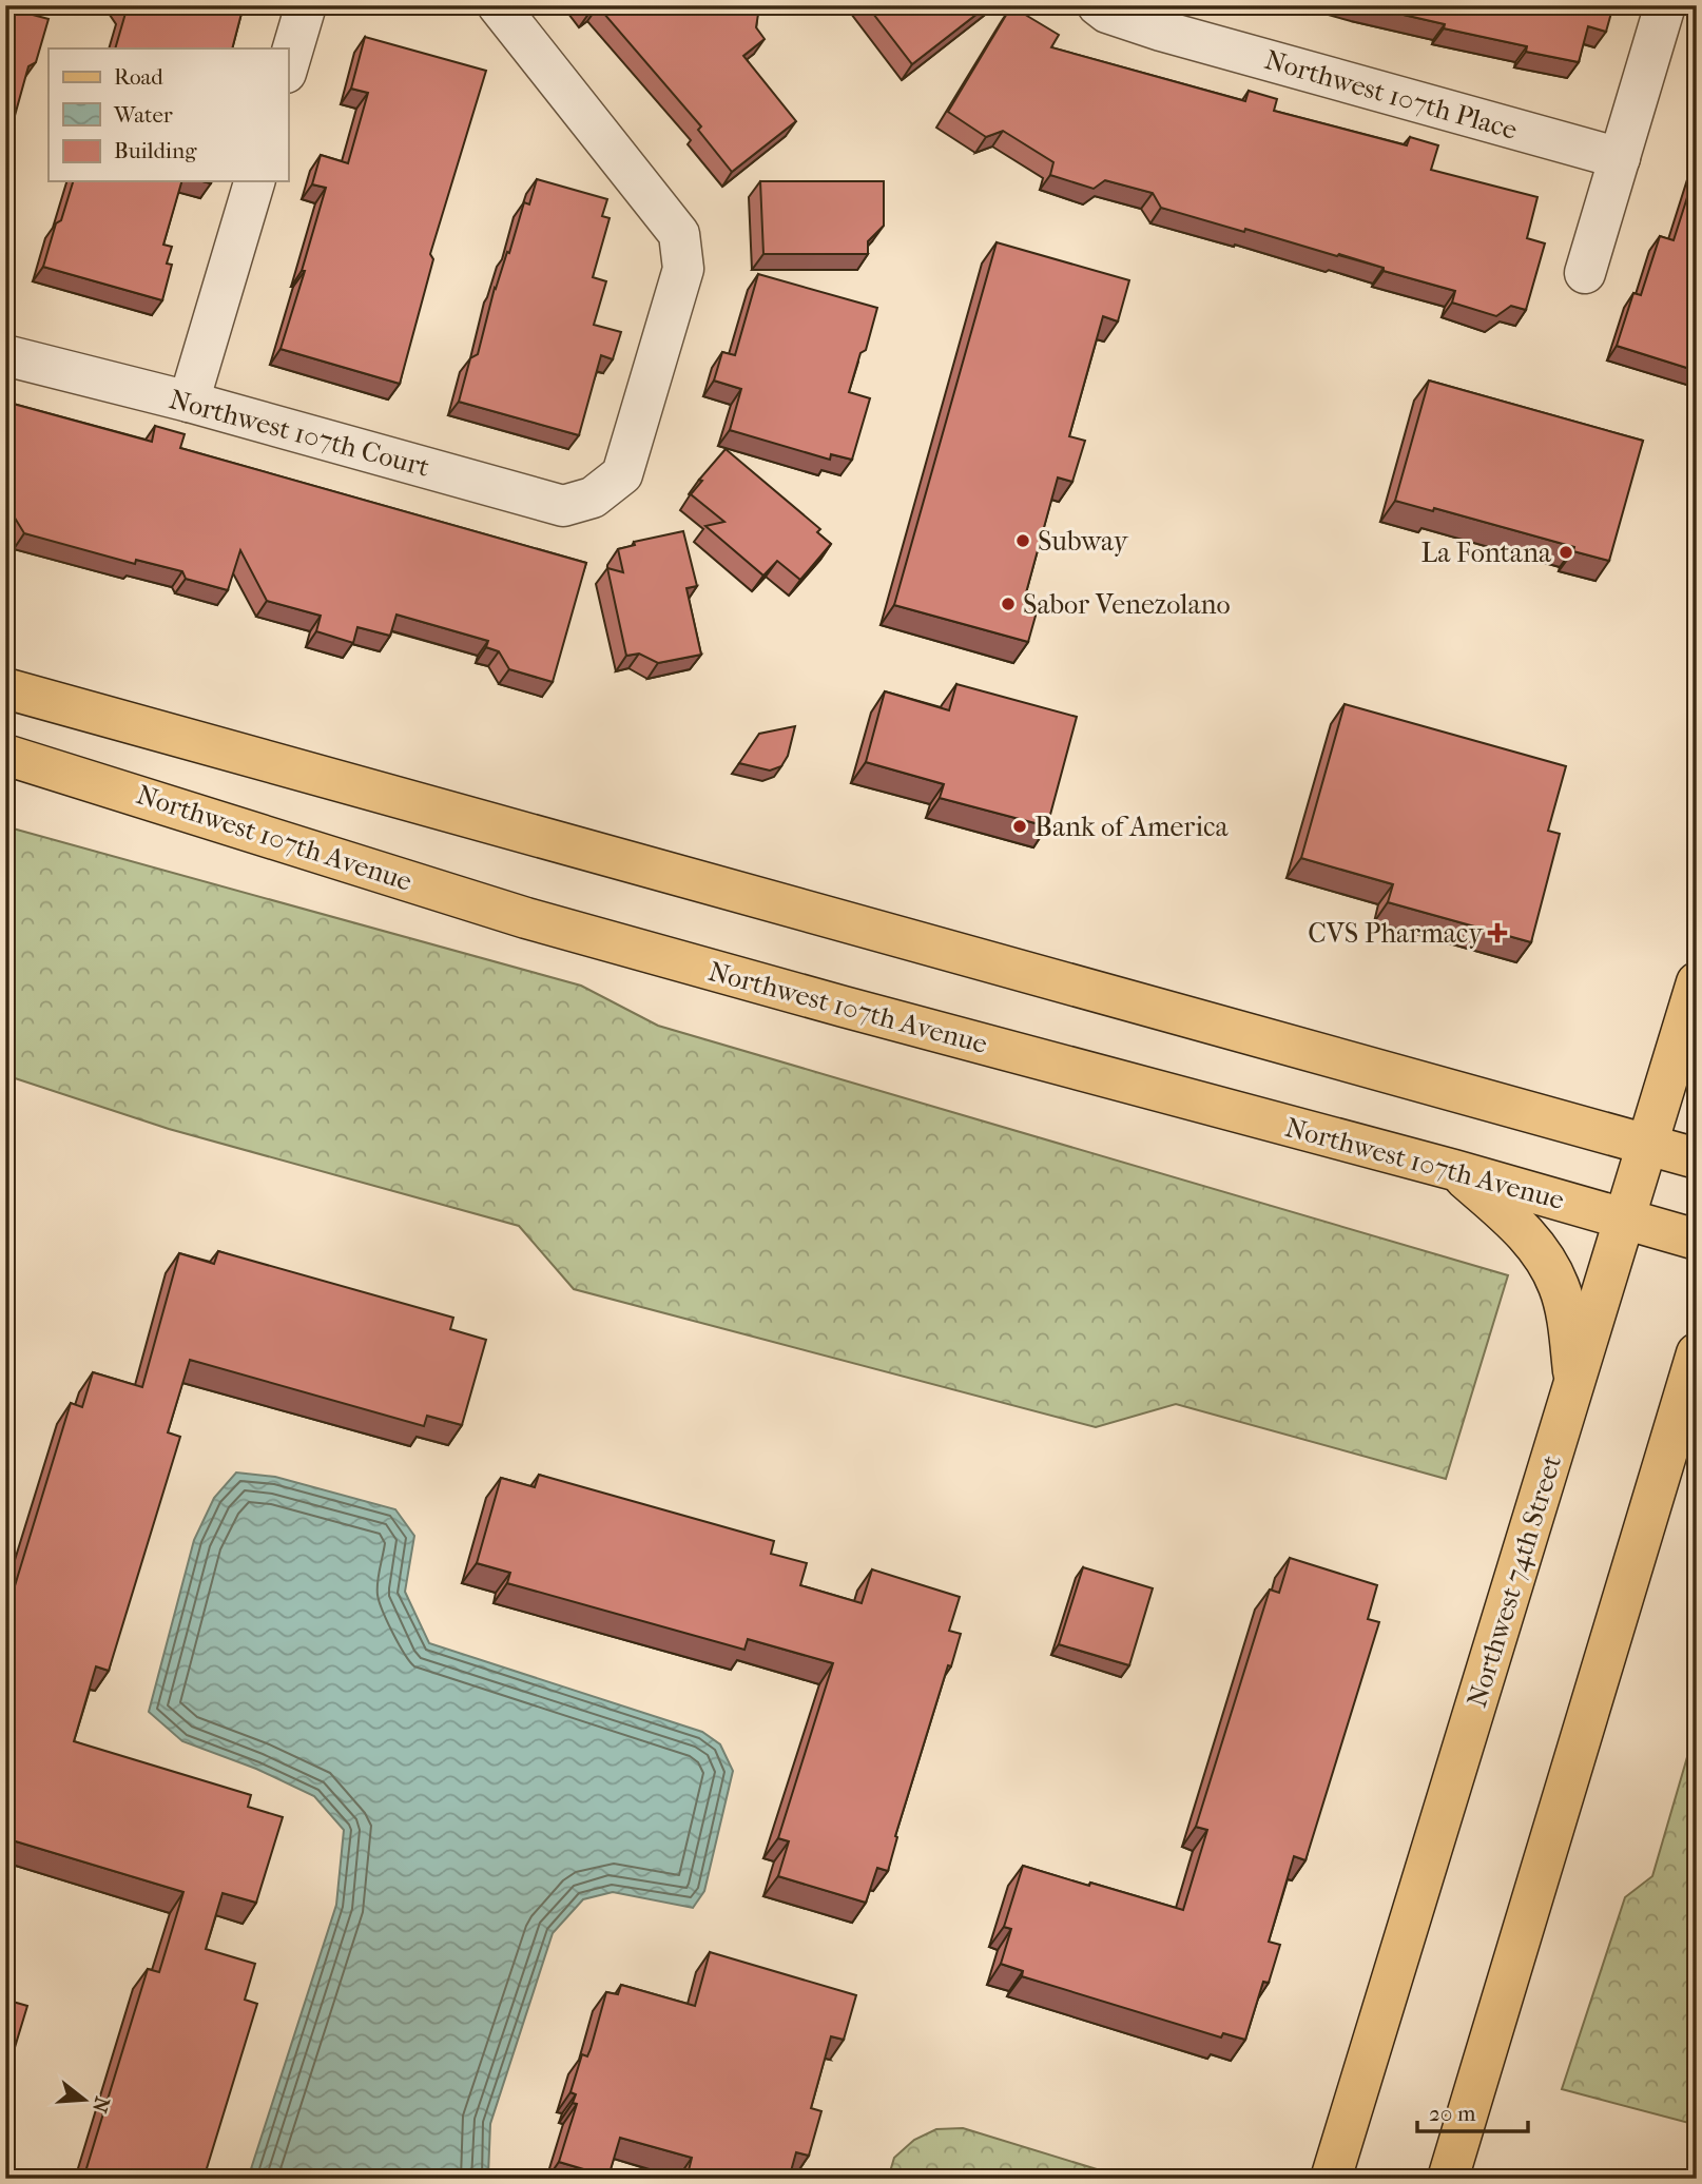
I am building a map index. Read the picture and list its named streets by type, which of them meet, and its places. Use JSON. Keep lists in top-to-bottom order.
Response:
{
  "streets": {
    "main road": ["Northwest 107th Avenue", "Northwest 74th Street"],
    "street": ["Northwest 107th Place", "Northwest 107th Court"]
  },
  "crossings": [
    ["Northwest 107th Avenue", "Northwest 74th Street"]
  ],
  "places": {
    "other": [
      "Subway",
      "La Fontana",
      "Sabor Venezolano",
      "Bank of America"
    ],
    "health": ["CVS Pharmacy"]
  },
  "legend": ["Road", "Water", "Building"],
  "scale_bar": "20 m",
  "north": "right"
}
